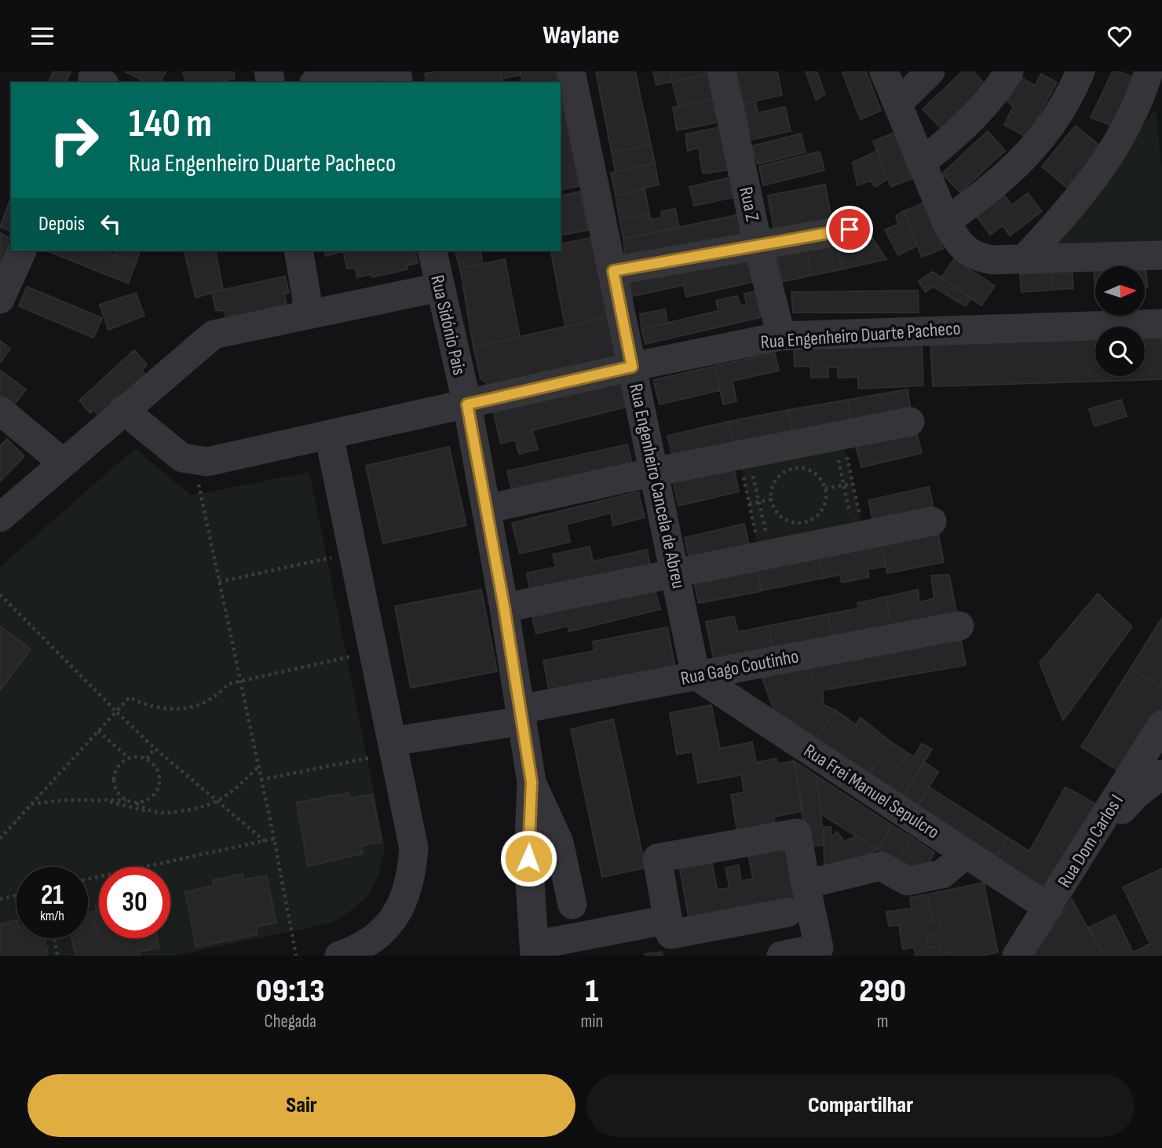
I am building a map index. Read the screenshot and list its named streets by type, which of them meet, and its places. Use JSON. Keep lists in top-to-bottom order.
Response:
{
  "streets": {
    "street": [
      "Rua Z",
      "Rua Sidónio Pais",
      "Rua Engenheiro Duarte Pacheco",
      "Rua Engenheiro Cancela de Abreu",
      "Rua Gago Coutinho",
      "Rua Frei Manuel Sepulcro",
      "Rua Dom Carlos I"
    ]
  },
  "crossings": [
    ["Rua Z", "Rua Engenheiro Duarte Pacheco"],
    ["Rua Sidónio Pais", "Rua Engenheiro Duarte Pacheco"],
    ["Rua Sidónio Pais", "Rua Gago Coutinho"],
    ["Rua Engenheiro Duarte Pacheco", "Rua Engenheiro Cancela de Abreu"],
    ["Rua Engenheiro Cancela de Abreu", "Rua Gago Coutinho"],
    ["Rua Engenheiro Cancela de Abreu", "Rua Frei Manuel Sepulcro"],
    ["Rua Gago Coutinho", "Rua Frei Manuel Sepulcro"],
    ["Rua Frei Manuel Sepulcro", "Rua Dom Carlos I"]
  ],
  "north": "right",
  "page": {
    "header": "Waylane",
    "turn": ["140 m", "Rua Engenheiro Duarte Pacheco"],
    "then": "Depois",
    "speed": "21 km/h",
    "limit": "30",
    "eta": [
      "09:13",
      "Chegada",
      "1",
      "min",
      "290",
      "m"
    ],
    "buttons": ["Sair", "Compartilhar"]
  }
}
